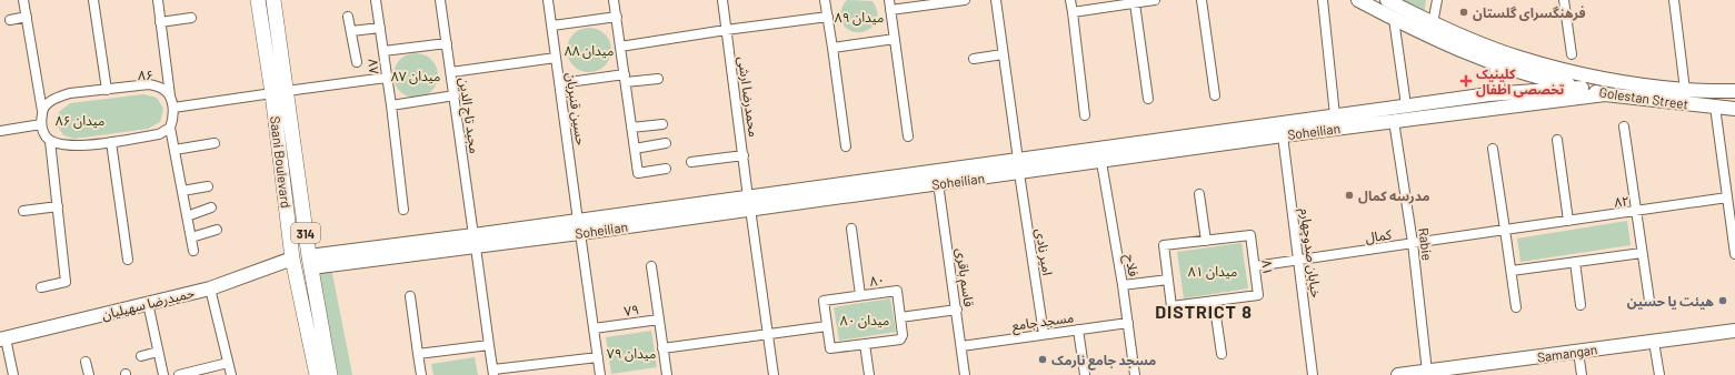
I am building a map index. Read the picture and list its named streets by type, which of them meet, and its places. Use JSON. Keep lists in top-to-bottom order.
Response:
{
  "streets": {
    "main road": [
      "Golestan Street",
      "Soheilian",
      "Saani Boulevard",
      "314",
      "حمیدرضا سهیلیان",
      "Samangan"
    ],
    "street": [
      "۸۷",
      "۸۶",
      "محمدرضا ارشی",
      "حسین قنبریان",
      "مجید تاج الدین",
      "۸۲",
      "کمال",
      "Rabie",
      "امیر نادی",
      "خیابان صدوچهارم",
      "فلاح",
      "۸۱",
      "قاسم باقری",
      "۸۰",
      "۷۹",
      "مسجد جامع"
    ]
  },
  "crossings": [
    ["۸۷", "مجید تاج الدین"],
    ["محمدرضا ارشی", "Soheilian"],
    ["Golestan Street", "Soheilian"],
    ["حسین قنبریان", "Soheilian"],
    ["حسین قنبریان", "۷۹"],
    ["مجید تاج الدین", "Soheilian"],
    ["Soheilian", "Saani Boulevard"],
    ["Soheilian", "Rabie"],
    ["Soheilian", "امیر نادی"],
    ["Soheilian", "خیابان صدوچهارم"],
    ["Soheilian", "فلاح"],
    ["Soheilian", "قاسم باقری"],
    ["Saani Boulevard", "حمیدرضا سهیلیان"],
    ["۸۲", "کمال"],
    ["کمال", "Rabie"],
    ["کمال", "خیابان صدوچهارم"],
    ["کمال", "۸۱"],
    ["Rabie", "Samangan"],
    ["امیر نادی", "مسجد جامع"],
    ["فلاح", "مسجد جامع"],
    ["قاسم باقری", "مسجد جامع"]
  ],
  "districts": ["DISTRICT 8"],
  "parks": [
    "میدان ۸۹",
    "میدان ۸۸",
    "میدان ۸۷",
    "میدان ۸۶",
    "میدان ۸۱",
    "میدان ۸۰",
    "میدان ۷۹"
  ],
  "places": {
    "other": [
      "فرهنگسرای گلستان",
      "مدرسه کمال",
      "هیئت یا حسین",
      "مسجد جامع نارمک"
    ],
    "health": ["کلینیک تخصصی اطفال"]
  }
}
